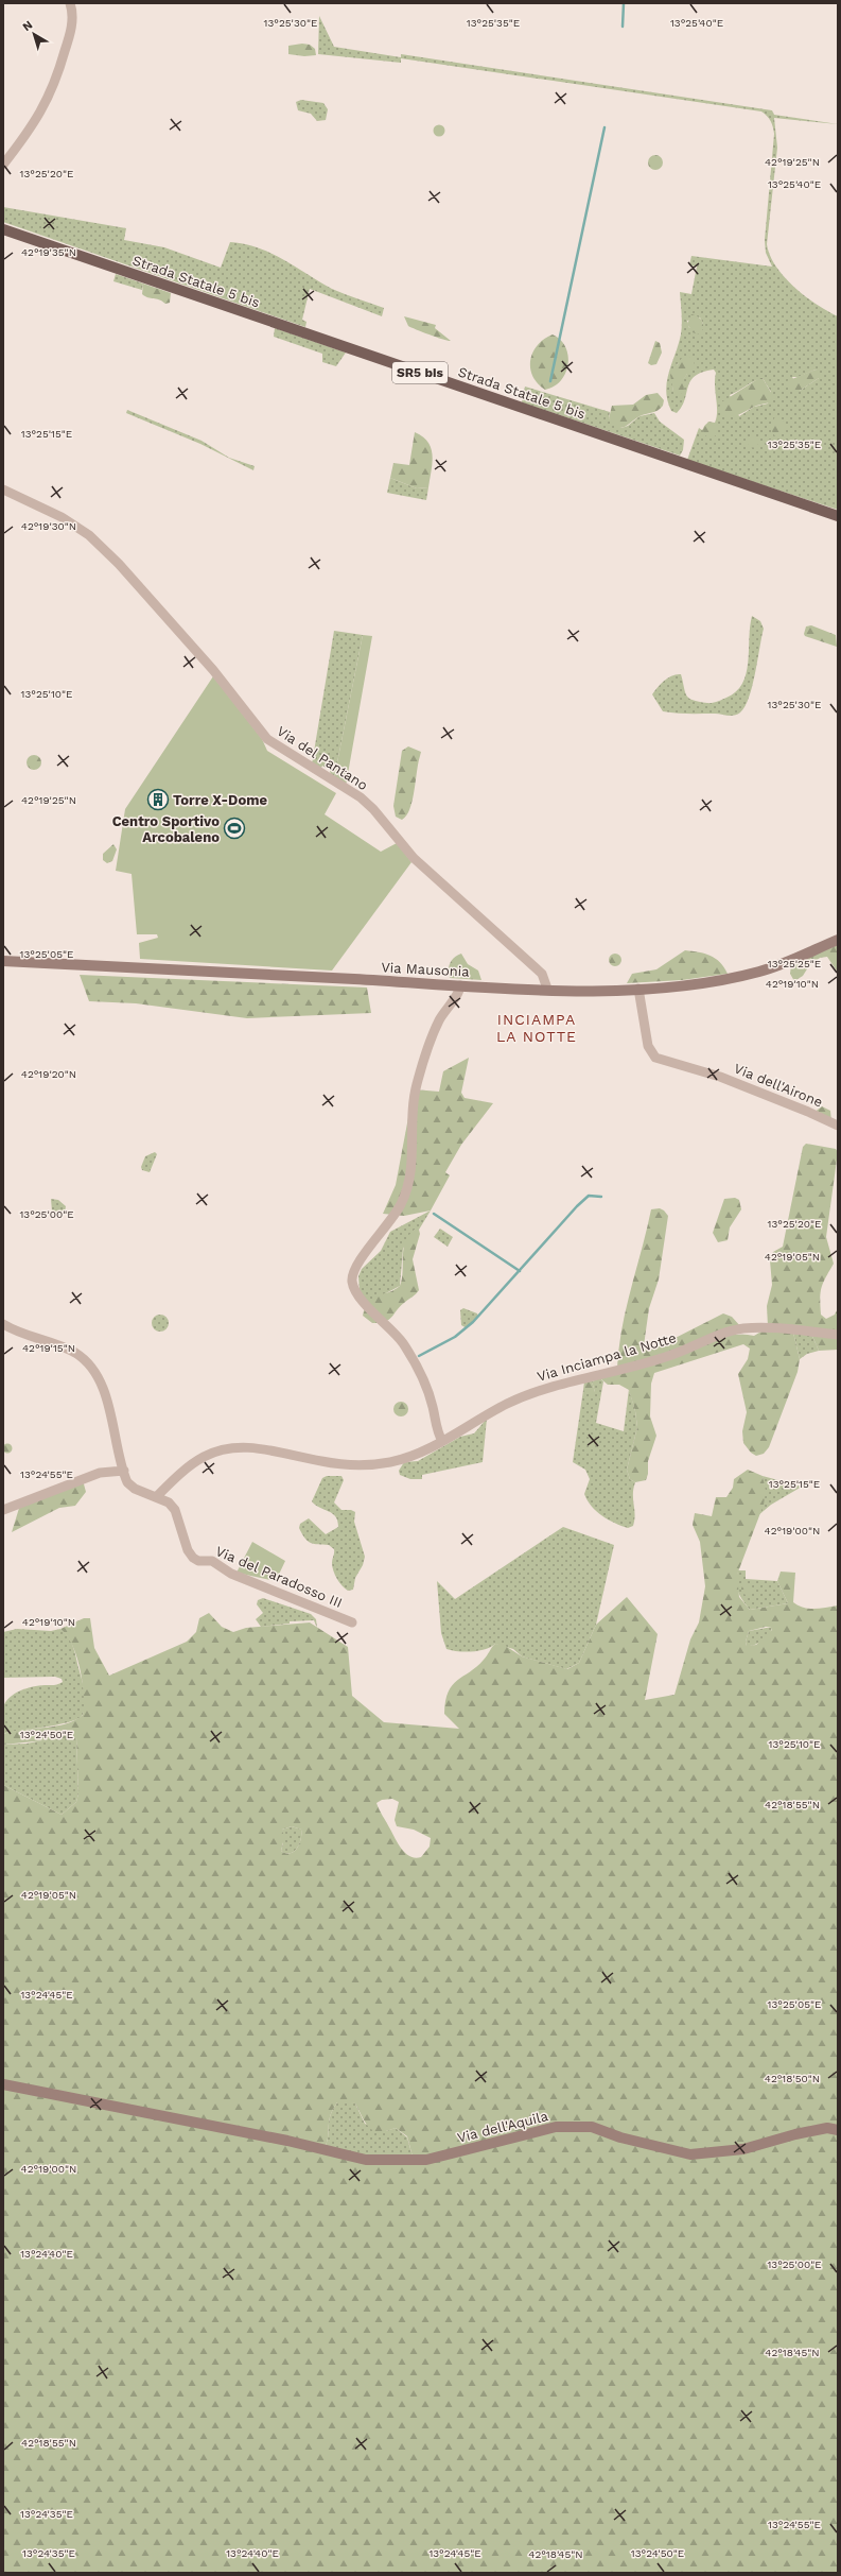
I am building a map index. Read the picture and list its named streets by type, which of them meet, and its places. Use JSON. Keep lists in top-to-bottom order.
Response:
{
  "streets": {
    "main road": [
      "Strada Statale 5 bis",
      "SR5 bis",
      "Via Mausonia",
      "Via dell'Aquila"
    ],
    "street": [
      "Via del Pantano",
      "Via dell'Airone",
      "Via Inciampa la Notte",
      "Via del Paradosso III"
    ]
  },
  "crossings": [
    ["Via del Pantano", "Via Mausonia"],
    ["Via Mausonia", "Via dell'Airone"],
    ["Via Inciampa la Notte", "Via del Paradosso III"]
  ],
  "districts": ["INCIAMPA LA NOTTE"],
  "places": {
    "building": ["Torre X-Dome"],
    "sports": ["Centro Sportivo Arcobaleno"]
  },
  "north": "top left",
  "coordinates": [
    "13°25'30\"E",
    "13°25'35\"E",
    "13°25'40\"E",
    "42°19'25\"N",
    "13°25'20\"E",
    "42°19'35\"N",
    "13°25'15\"E",
    "42°19'30\"N",
    "13°25'10\"E",
    "13°25'05\"E",
    "13°25'25\"E",
    "42°19'10\"N",
    "42°19'20\"N",
    "13°25'00\"E",
    "42°19'05\"N",
    "42°19'15\"N",
    "13°24'55\"E",
    "42°19'00\"N",
    "13°24'50\"E",
    "42°18'55\"N",
    "13°24'45\"E",
    "42°18'50\"N",
    "13°24'40\"E",
    "42°18'45\"N",
    "13°24'35\"E"
  ]
}
